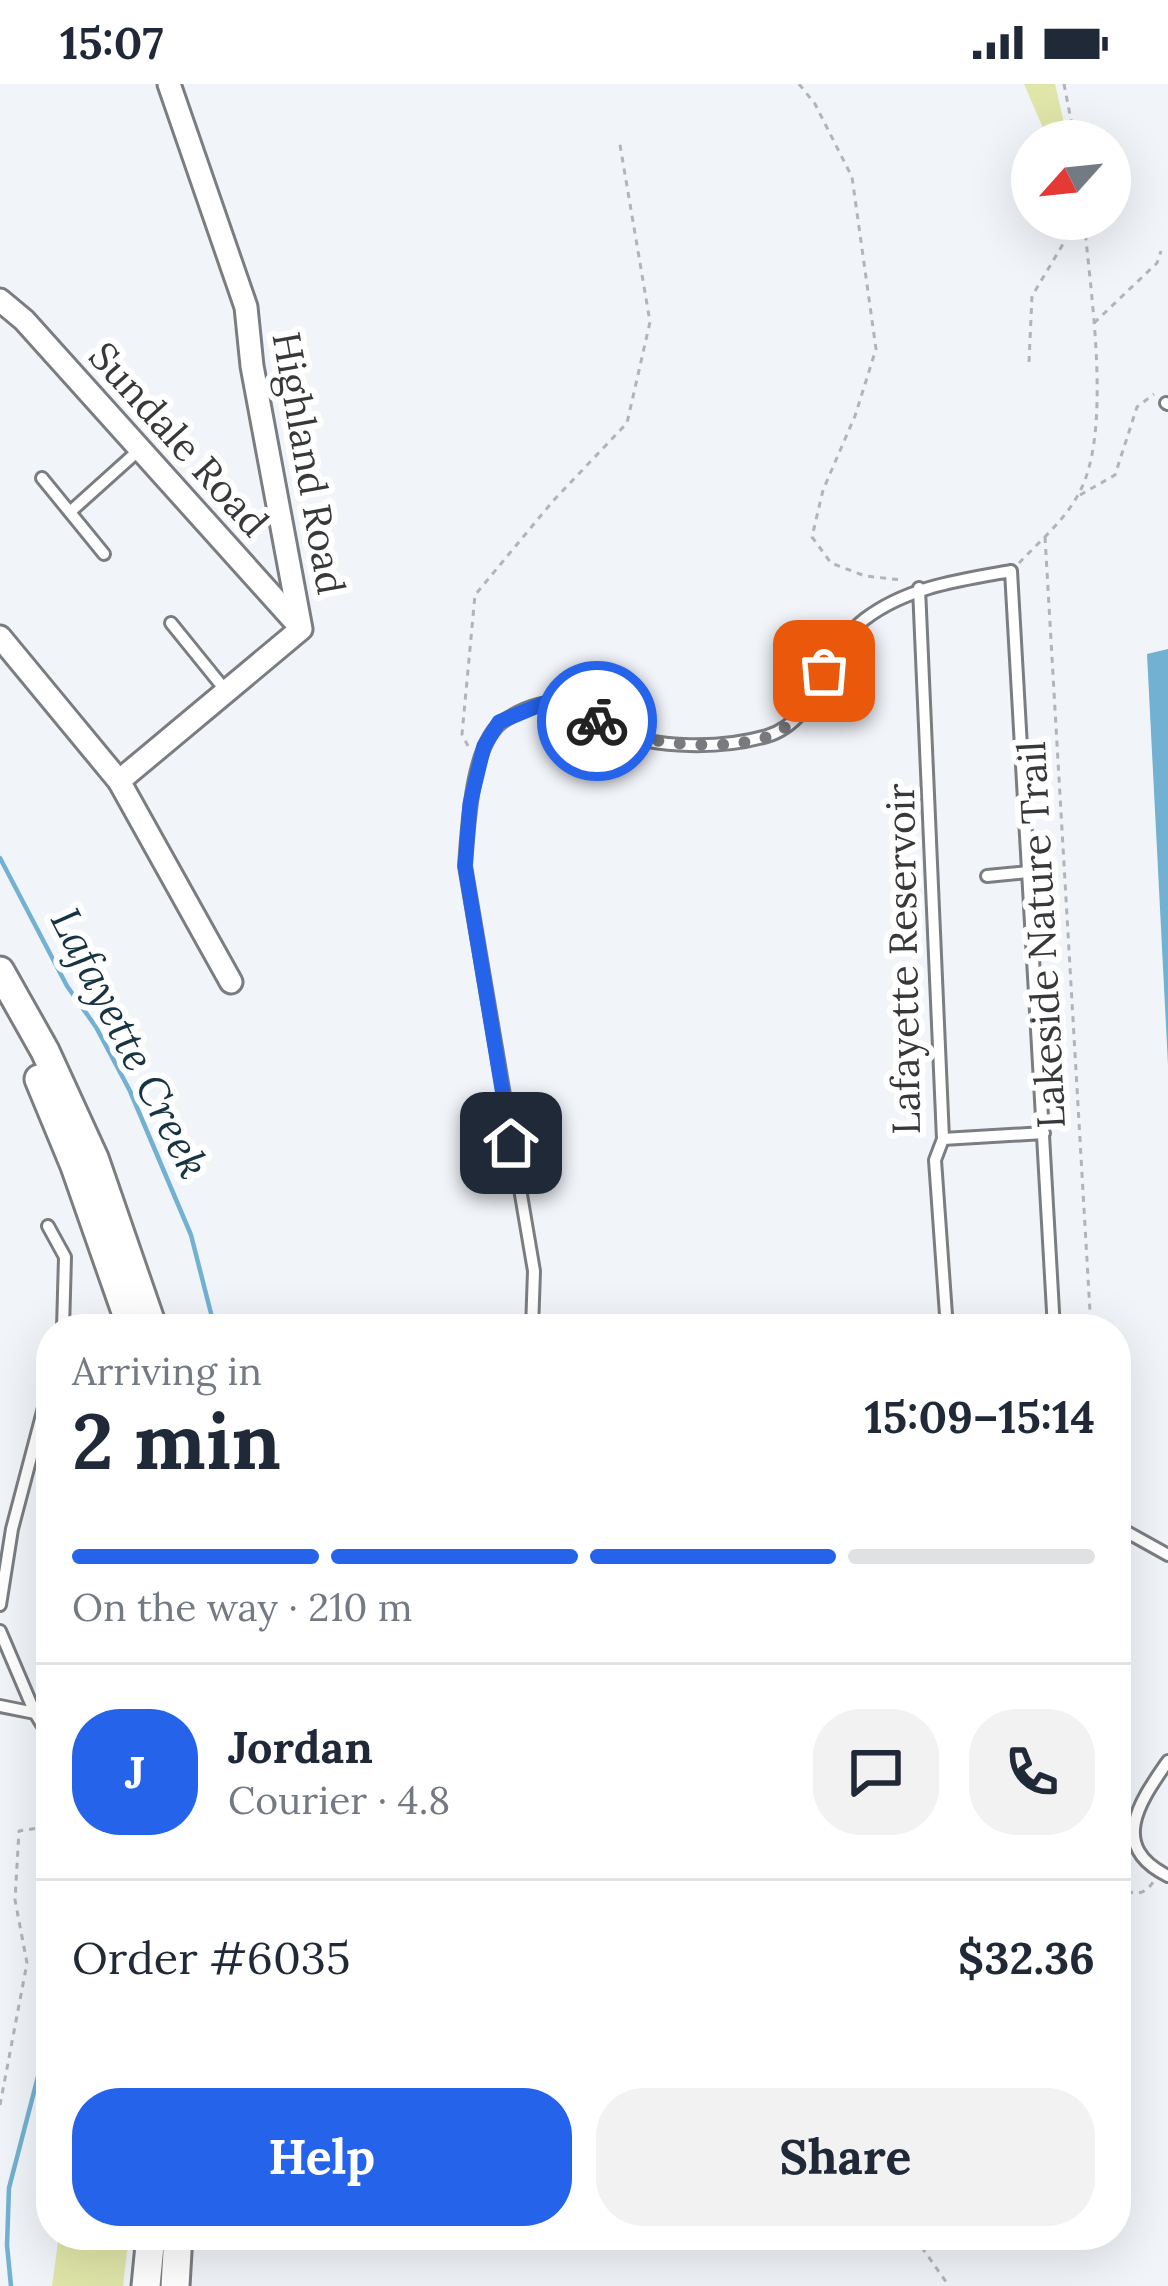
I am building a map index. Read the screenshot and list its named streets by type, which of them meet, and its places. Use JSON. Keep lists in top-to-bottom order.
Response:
{
  "streets": {
    "street": ["Sundale Road", "Highland Road"],
    "lane": ["Lafayette Reservoir"],
    "path": ["Lakeside Nature Trail"]
  },
  "crossings": [
    ["Sundale Road", "Highland Road"]
  ],
  "water": ["Lafayette Creek"],
  "north": "bottom left",
  "page": {
    "status": "15:07",
    "heading": ["2 min", "Arriving in", "15:09–15:14"],
    "panel": [
      "Jordan",
      "Courier · 4.8",
      "Order #6035",
      "$32.36"
    ],
    "bar": "On the way · 210 m",
    "round": "J",
    "buttons": ["Help", "Share"]
  }
}
